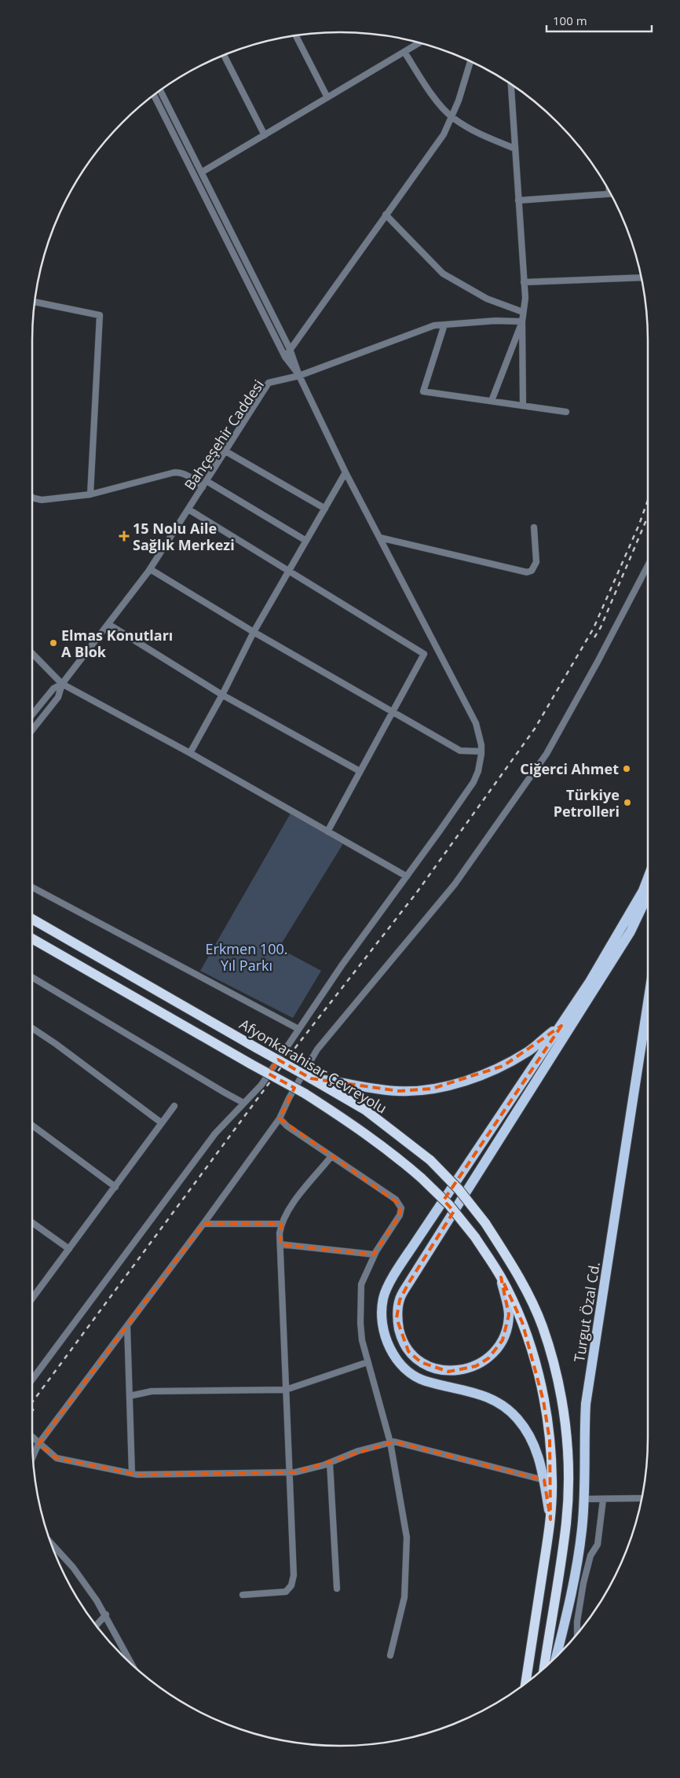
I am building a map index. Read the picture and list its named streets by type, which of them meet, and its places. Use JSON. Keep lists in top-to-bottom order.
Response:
{
  "streets": {
    "highway": ["Afyonkarahisar Çevreyolu"],
    "main road": ["Turgut Özal Cd."],
    "street": ["Bahçeşehir Caddesi"]
  },
  "parks": ["Erkmen 100. Yıl Parkı"],
  "places": {
    "health": ["15 Nolu Aile Sağlık Merkezi"],
    "other": ["Elmas Konutları A Blok", "Ciğerci Ahmet", "Türkiye Petrolleri"]
  },
  "scale_bar": "100 m"
}
